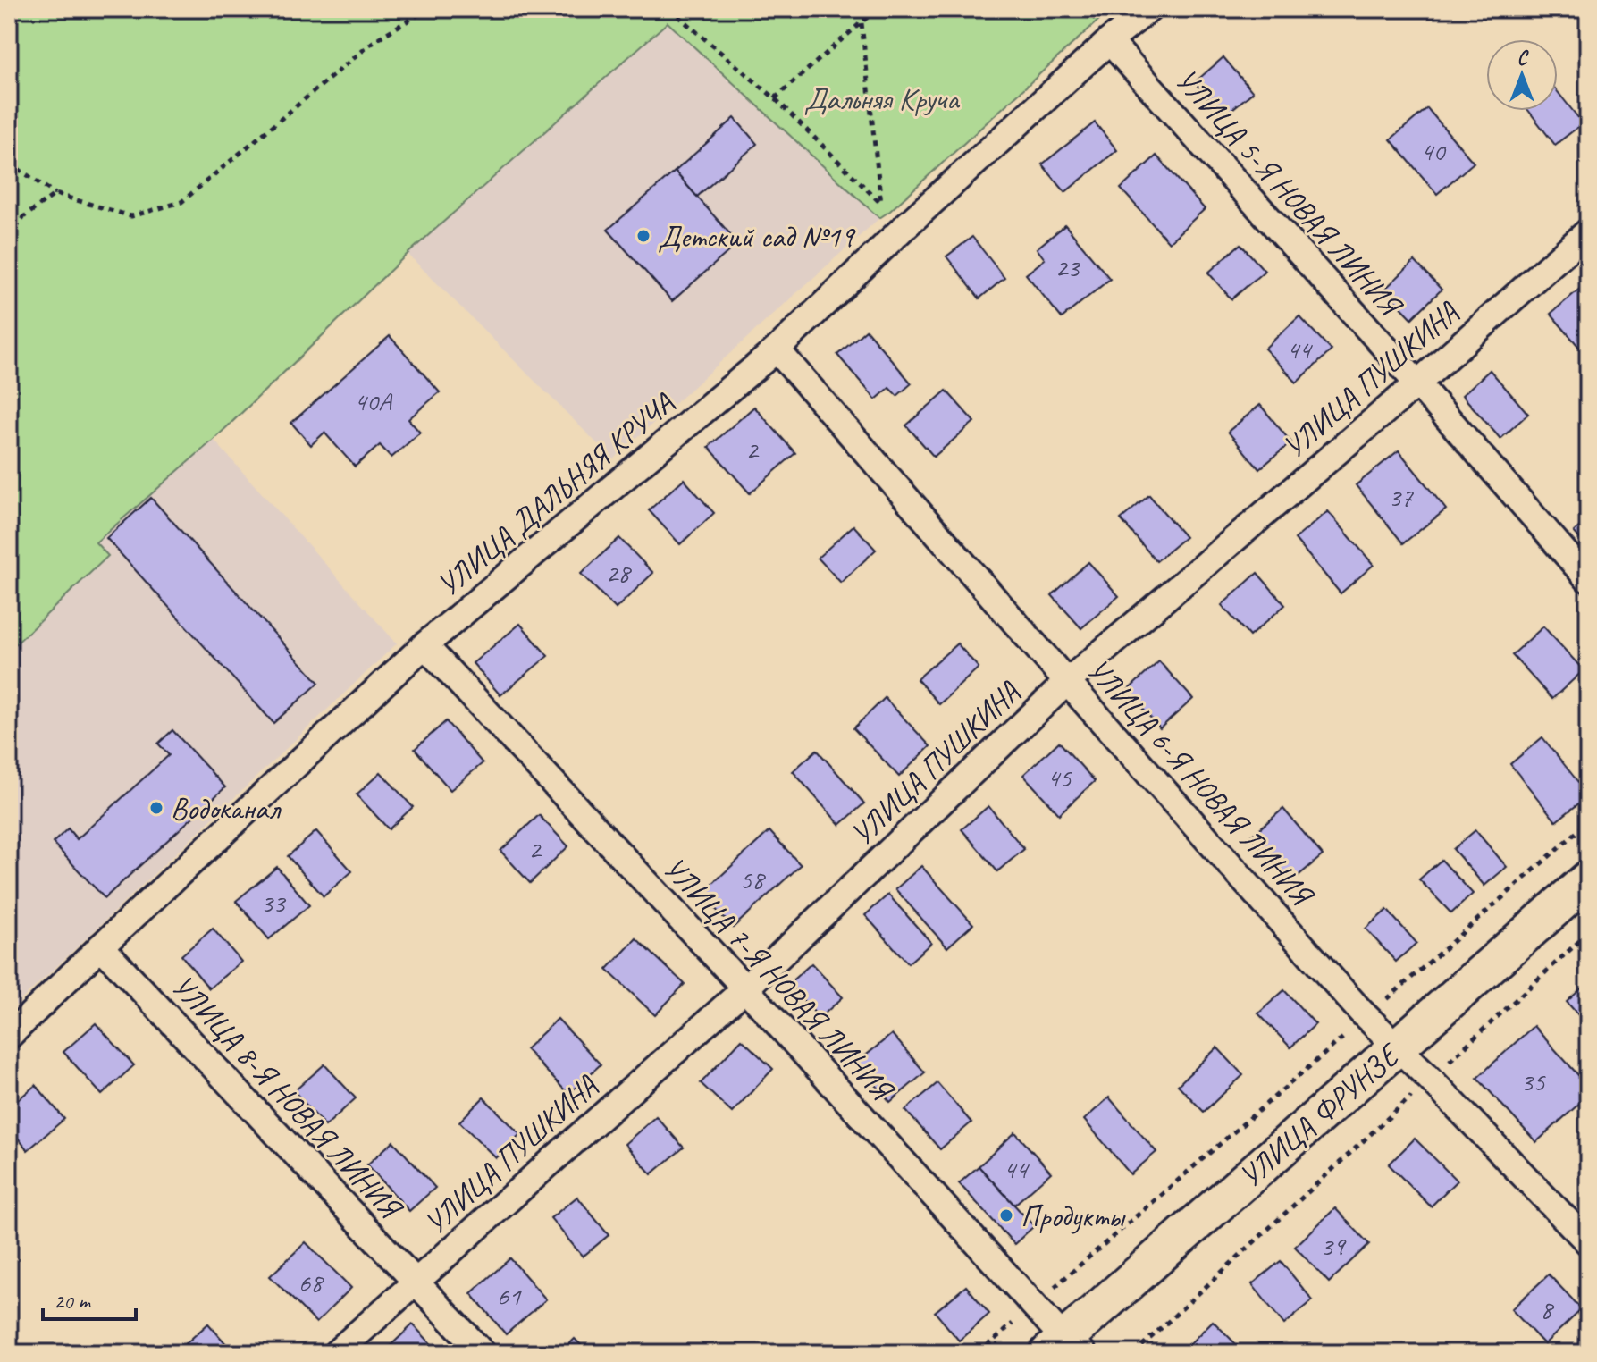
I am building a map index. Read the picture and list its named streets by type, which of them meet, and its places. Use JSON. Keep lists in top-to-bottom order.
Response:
{
  "streets": {
    "main road": ["УЛИЦА ФРУНЗЕ"],
    "street": [
      "УЛИЦА 5-Я НОВАЯ ЛИНИЯ",
      "УЛИЦА ПУШКИНА",
      "УЛИЦА ДАЛЬНЯЯ КРУЧА",
      "УЛИЦА 6-Я НОВАЯ ЛИНИЯ",
      "УЛИЦА 7-Я НОВАЯ ЛИНИЯ",
      "УЛИЦА 8-Я НОВАЯ ЛИНИЯ"
    ]
  },
  "crossings": [
    ["УЛИЦА 5-Я НОВАЯ ЛИНИЯ", "УЛИЦА ПУШКИНА"],
    ["УЛИЦА 5-Я НОВАЯ ЛИНИЯ", "УЛИЦА ДАЛЬНЯЯ КРУЧА"],
    ["УЛИЦА ПУШКИНА", "УЛИЦА 6-Я НОВАЯ ЛИНИЯ"],
    ["УЛИЦА ПУШКИНА", "УЛИЦА 7-Я НОВАЯ ЛИНИЯ"],
    ["УЛИЦА ПУШКИНА", "УЛИЦА 8-Я НОВАЯ ЛИНИЯ"],
    ["УЛИЦА ДАЛЬНЯЯ КРУЧА", "УЛИЦА 6-Я НОВАЯ ЛИНИЯ"],
    ["УЛИЦА ДАЛЬНЯЯ КРУЧА", "УЛИЦА 7-Я НОВАЯ ЛИНИЯ"],
    ["УЛИЦА ДАЛЬНЯЯ КРУЧА", "УЛИЦА 8-Я НОВАЯ ЛИНИЯ"],
    ["УЛИЦА 6-Я НОВАЯ ЛИНИЯ", "УЛИЦА ФРУНЗЕ"],
    ["УЛИЦА 7-Я НОВАЯ ЛИНИЯ", "УЛИЦА ФРУНЗЕ"]
  ],
  "parks": ["Дальняя Круча"],
  "places": ["Детский сад №19", "Водоканал", "Продукты"],
  "house_numbers": [
    "40",
    "23",
    "44",
    "40А",
    "2",
    "37",
    "28",
    "45",
    "2",
    "58",
    "33",
    "35",
    "44",
    "39",
    "68",
    "61",
    "8"
  ],
  "scale_bar": "20 m",
  "north": "top"
}
